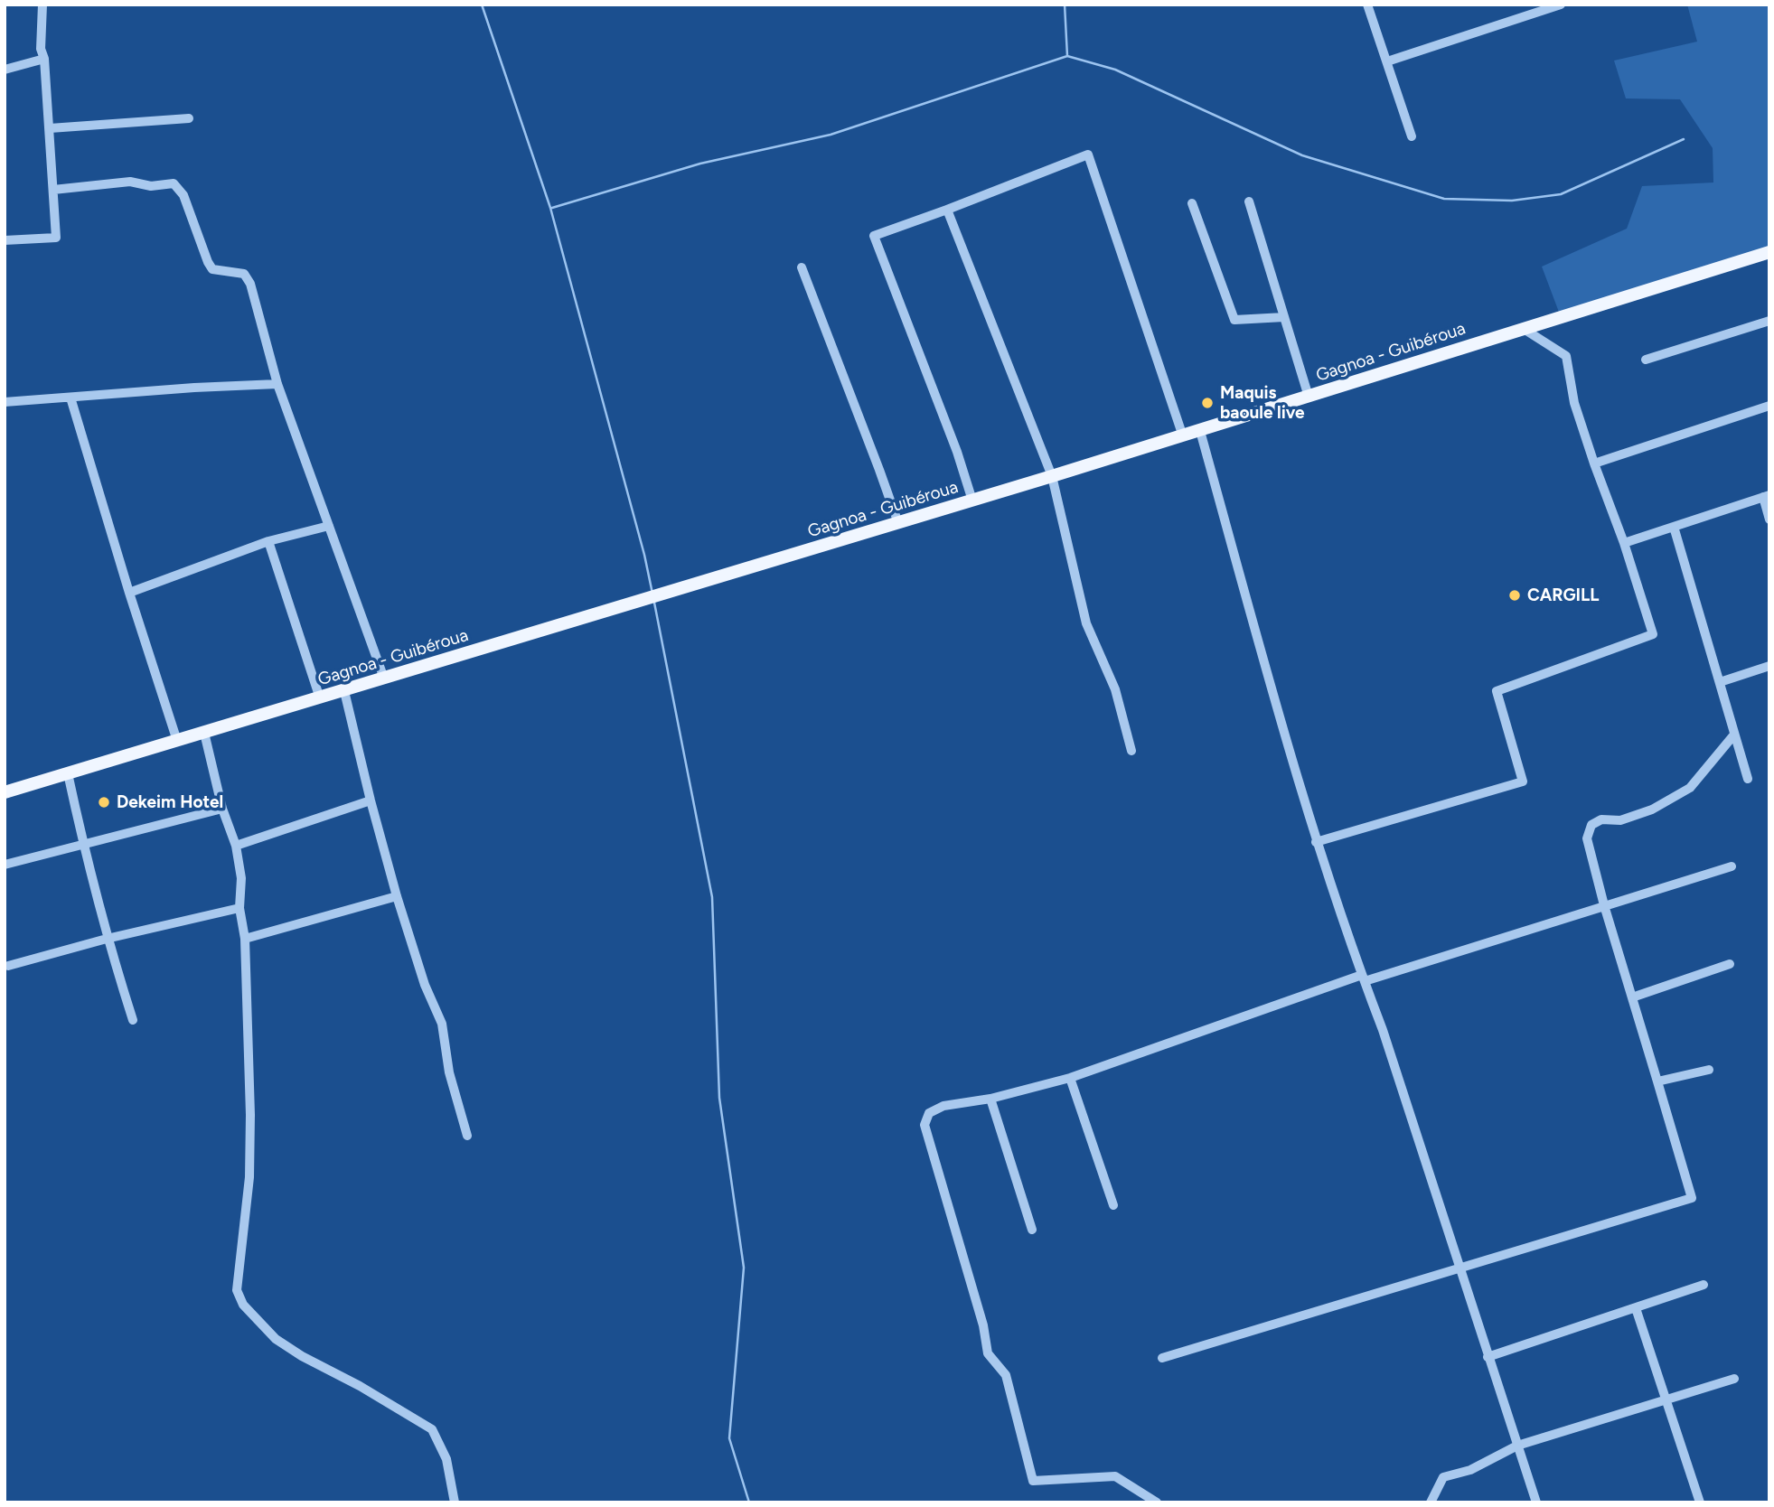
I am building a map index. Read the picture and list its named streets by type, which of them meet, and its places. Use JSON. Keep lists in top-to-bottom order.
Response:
{
  "streets": {
    "main road": ["Gagnoa - Guibéroua"]
  },
  "places": ["Maquis baoule live", "CARGILL", "Dekeim Hotel"]
}
